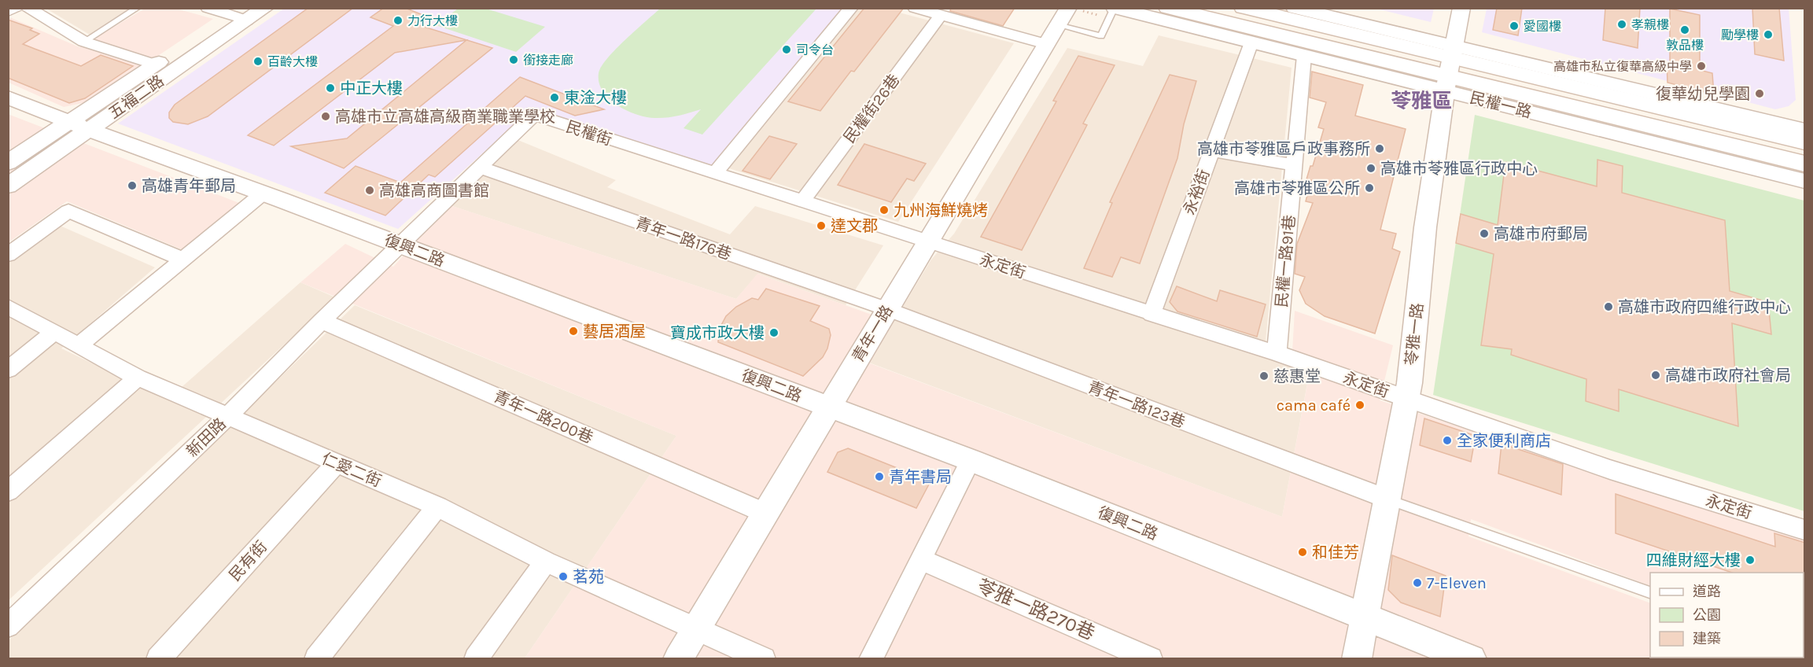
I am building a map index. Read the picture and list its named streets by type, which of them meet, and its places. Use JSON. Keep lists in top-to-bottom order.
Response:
{
  "streets": {
    "main road": ["民權一路"],
    "street": [
      "五福二路",
      "民權街26巷",
      "民權街",
      "永裕街",
      "青年一路176巷",
      "復興二路",
      "民權一路91巷",
      "永定街",
      "青年一路",
      "苓雅一路",
      "青年一路123巷",
      "青年一路200巷",
      "新田路",
      "仁愛二街",
      "民有街",
      "苓雅一路270巷"
    ]
  },
  "crossings": [
    ["五福二路", "復興二路"],
    ["民權一路", "永裕街"],
    ["民權一路", "民權一路91巷"],
    ["民權一路", "苓雅一路"],
    ["民權街26巷", "民權街"],
    ["民權街", "青年一路176巷"],
    ["民權街", "復興二路"],
    ["民權街", "永定街"],
    ["民權街", "青年一路"],
    ["民權街", "新田路"],
    ["永裕街", "永定街"],
    ["青年一路176巷", "青年一路"],
    ["青年一路176巷", "青年一路123巷"],
    ["復興二路", "青年一路"],
    ["復興二路", "苓雅一路"],
    ["復興二路", "新田路"],
    ["民權一路91巷", "永定街"],
    ["永定街", "青年一路"],
    ["永定街", "苓雅一路"],
    ["青年一路", "青年一路123巷"],
    ["青年一路", "青年一路200巷"],
    ["青年一路", "仁愛二街"],
    ["苓雅一路", "青年一路123巷"],
    ["青年一路200巷", "新田路"],
    ["新田路", "仁愛二街"],
    ["仁愛二街", "民有街"]
  ],
  "districts": ["苓雅區"],
  "places": [
    "力行大樓",
    "孝親樓",
    "愛國樓",
    "敦品樓",
    "勵學樓",
    "司令台",
    "銜接走廊",
    "百齡大樓",
    "高雄市私立復華高級中學",
    "中正大樓",
    "復華幼兒學園",
    "東淦大樓",
    "高雄市立高雄高級商業職業學校",
    "高雄市苓雅區戶政事務所",
    "高雄市苓雅區行政中心",
    "高雄青年郵局",
    "高雄市苓雅區公所",
    "高雄高商圖書館",
    "九州海鮮燒烤",
    "達文郡",
    "高雄市府郵局",
    "高雄市政府四維行政中心",
    "藝居酒屋",
    "寶成市政大樓",
    "高雄市政府社會局",
    "慈惠堂",
    "cama café",
    "全家便利商店",
    "青年書局",
    "和佳芳",
    "四維財經大樓",
    "茗苑",
    "7-Eleven"
  ],
  "legend": ["道路", "公園", "建築"]
}
